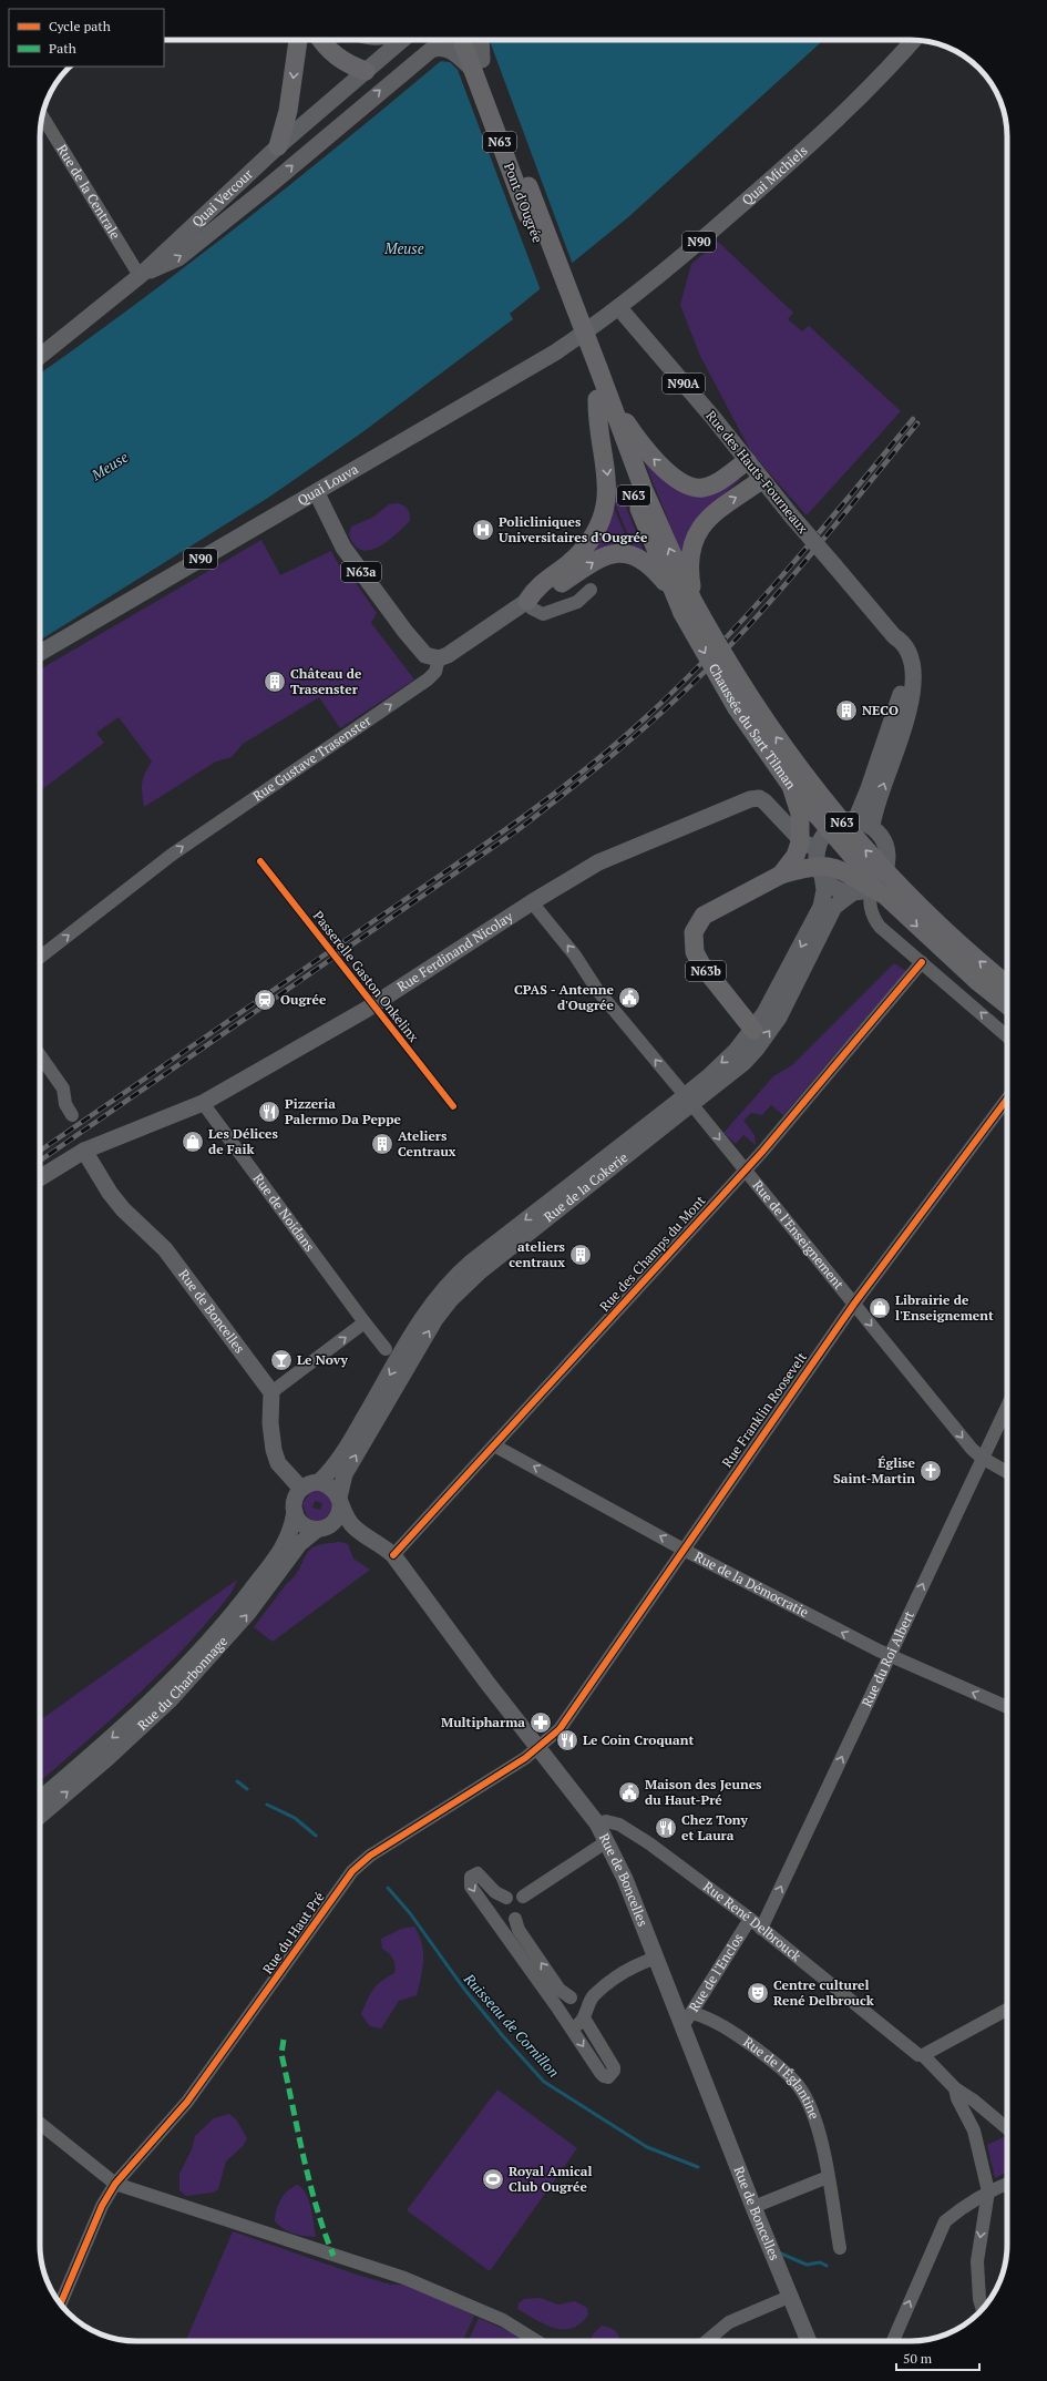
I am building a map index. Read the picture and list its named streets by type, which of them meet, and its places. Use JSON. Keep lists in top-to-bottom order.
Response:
{
  "streets": {
    "highway": [
      "N63",
      "Pont d'Ougrée",
      "Chaussée du Sart Tilman",
      "N63b"
    ],
    "main road": [
      "Quai Michiels",
      "Quai Vercour",
      "N90",
      "N90A",
      "Rue des Hauts-Fourneaux",
      "Quai Louva",
      "N63a",
      "Rue Ferdinand Nicolay",
      "Rue de la Cokerie",
      "Rue de Boncelles",
      "Rue du Charbonnage"
    ],
    "street": [
      "Rue de la Centrale",
      "Rue Gustave Trasenster",
      "Rue de Noidans",
      "Rue de l'Enseignement",
      "Rue des Champs du Mont",
      "Rue Franklin Roosevelt",
      "Rue de la Démocratie",
      "Rue du Roi Albert",
      "Rue René Delbrouck",
      "Rue du Haut Pré",
      "Rue de l'Enclos",
      "Rue de l'Églantine"
    ],
    "cycle path": ["Passerelle Gaston Onkelinx"]
  },
  "crossings": [
    ["Quai Michiels", "Rue des Hauts-Fourneaux"],
    ["Quai Michiels", "Quai Louva"],
    ["Rue de la Centrale", "Quai Vercour"],
    ["Pont d'Ougrée", "Chaussée du Sart Tilman"],
    ["Rue des Hauts-Fourneaux", "Quai Louva"],
    ["Quai Louva", "N63a"],
    ["N63a", "Rue Gustave Trasenster"],
    ["Chaussée du Sart Tilman", "Rue de la Cokerie"],
    ["Rue Ferdinand Nicolay", "Rue de la Cokerie"],
    ["Rue Ferdinand Nicolay", "Rue de Noidans"],
    ["Rue Ferdinand Nicolay", "Rue de l'Enseignement"],
    ["Rue Ferdinand Nicolay", "Rue de Boncelles"],
    ["N63b", "Rue de la Cokerie"],
    ["Rue de la Cokerie", "Rue de l'Enseignement"],
    ["Rue de la Cokerie", "Rue de Boncelles"],
    ["Rue de la Cokerie", "Rue du Charbonnage"],
    ["Rue de l'Enseignement", "Rue des Champs du Mont"],
    ["Rue de l'Enseignement", "Rue Franklin Roosevelt"],
    ["Rue de l'Enseignement", "Rue du Roi Albert"],
    ["Rue des Champs du Mont", "Rue de Boncelles"],
    ["Rue des Champs du Mont", "Rue de la Démocratie"],
    ["Rue de Boncelles", "Rue Franklin Roosevelt"],
    ["Rue de Boncelles", "Rue du Charbonnage"],
    ["Rue de Boncelles", "Rue René Delbrouck"],
    ["Rue de Boncelles", "Rue du Haut Pré"],
    ["Rue de Boncelles", "Rue de l'Enclos"],
    ["Rue de Boncelles", "Rue de l'Églantine"],
    ["Rue Franklin Roosevelt", "Rue de la Démocratie"],
    ["Rue Franklin Roosevelt", "Rue du Haut Pré"],
    ["Rue de la Démocratie", "Rue du Roi Albert"],
    ["Rue du Roi Albert", "Rue René Delbrouck"],
    ["Rue René Delbrouck", "Rue de l'Enclos"],
    ["Rue de l'Enclos", "Rue de l'Églantine"]
  ],
  "one_way": ["Rue Gustave Trasenster", "Rue de la Démocratie", "Rue du Roi Albert"],
  "water": ["Meuse", "Ruisseau de Cornillon"],
  "places": {
    "hospital": ["Policliniques Universitaires d'Ougrée"],
    "building": [
      "Château de Trasenster",
      "NECO",
      "Ateliers Centraux",
      "ateliers centraux"
    ],
    "public building": ["CPAS - Antenne d'Ougrée", "Maison des Jeunes du Haut-Pré"],
    "station": ["Ougrée"],
    "restaurant": ["Pizzeria Palermo Da Peppe", "Le Coin Croquant", "Chez Tony et Laura"],
    "shop": ["Les Délices de Faik", "Librairie de l'Enseignement"],
    "bar": ["Le Novy"],
    "church": ["Église Saint-Martin"],
    "pharmacy": ["Multipharma"],
    "theatre": ["Centre culturel René Delbrouck"],
    "sports": ["Royal Amical Club Ougrée"]
  },
  "legend": ["Cycle path", "Path"],
  "scale_bar": "50 m"
}
